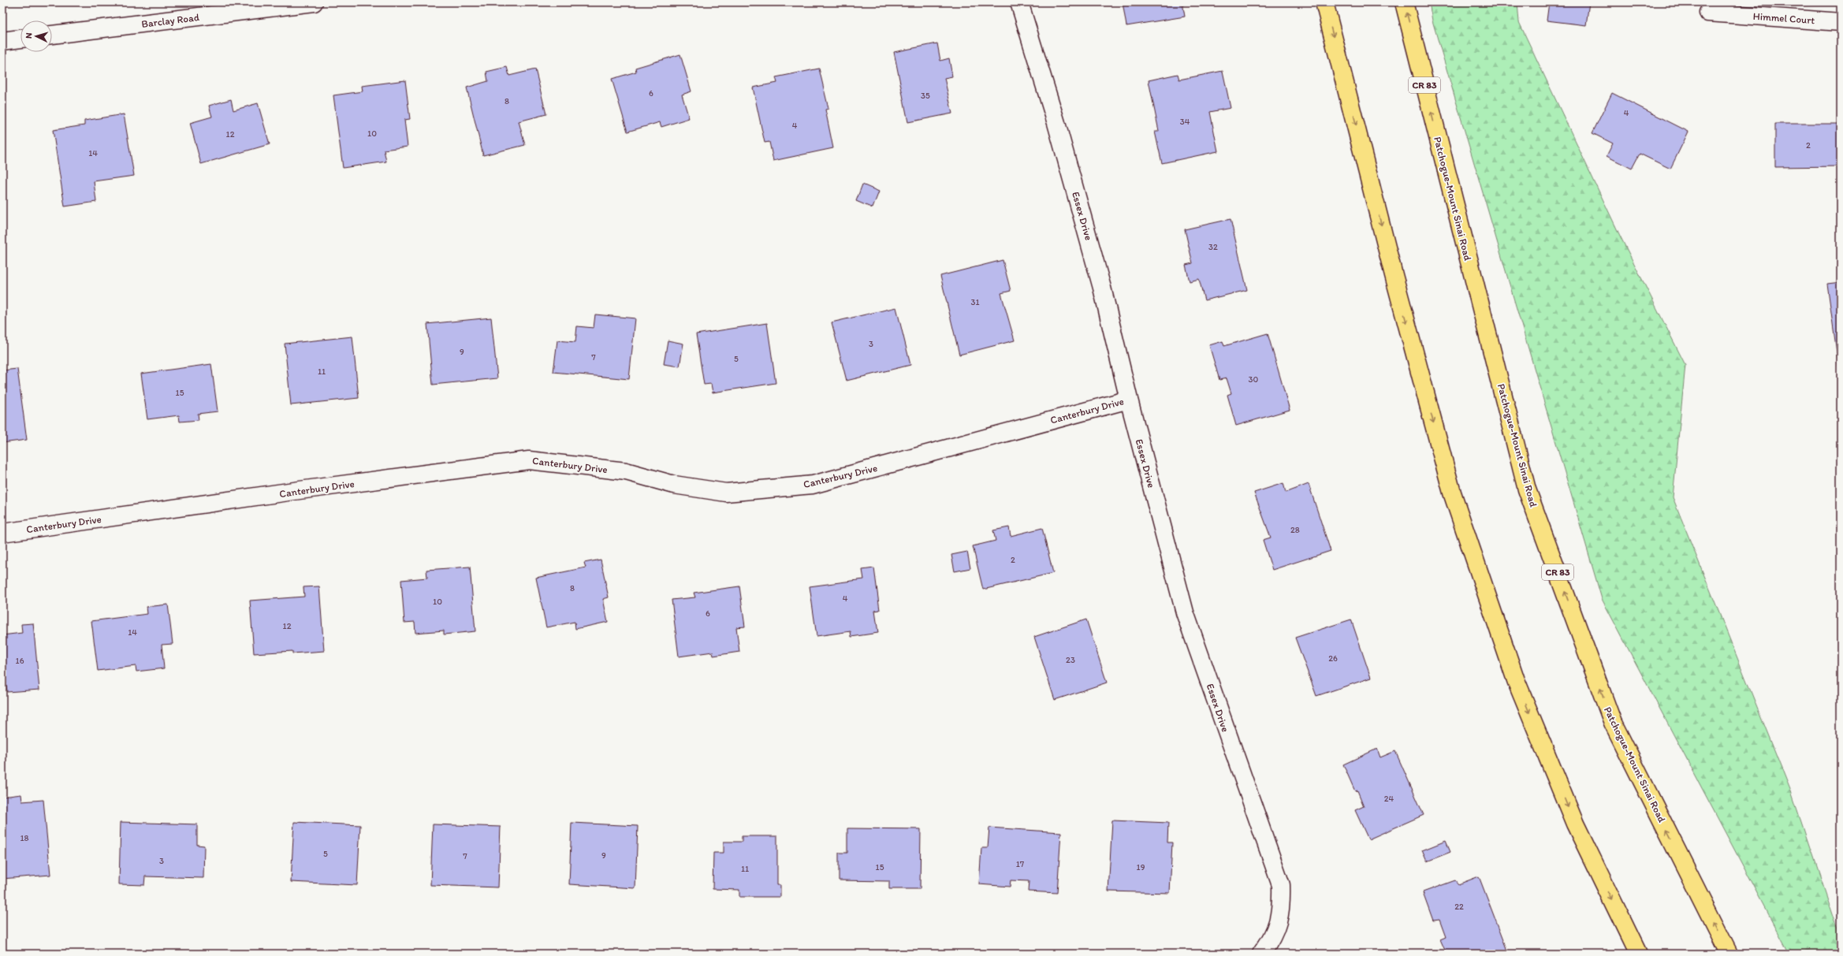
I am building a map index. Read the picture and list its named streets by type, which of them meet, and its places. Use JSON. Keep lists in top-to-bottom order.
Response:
{
  "streets": {
    "highway": ["CR 83", "Patchogue-Mount Sinai Road"],
    "street": [
      "Himmel Court",
      "Barclay Road",
      "Essex Drive",
      "Canterbury Drive"
    ]
  },
  "crossings": [
    ["Essex Drive", "Canterbury Drive"]
  ],
  "house_numbers": [
    "6",
    "35",
    "8",
    "4",
    "34",
    "4",
    "10",
    "12",
    "2",
    "14",
    "32",
    "31",
    "3",
    "9",
    "7",
    "5",
    "11",
    "30",
    "15",
    "28",
    "2",
    "8",
    "4",
    "10",
    "6",
    "12",
    "14",
    "26",
    "23",
    "16",
    "24",
    "18",
    "5",
    "9",
    "7",
    "3",
    "17",
    "15",
    "19",
    "11",
    "22"
  ],
  "north": "left"
}
